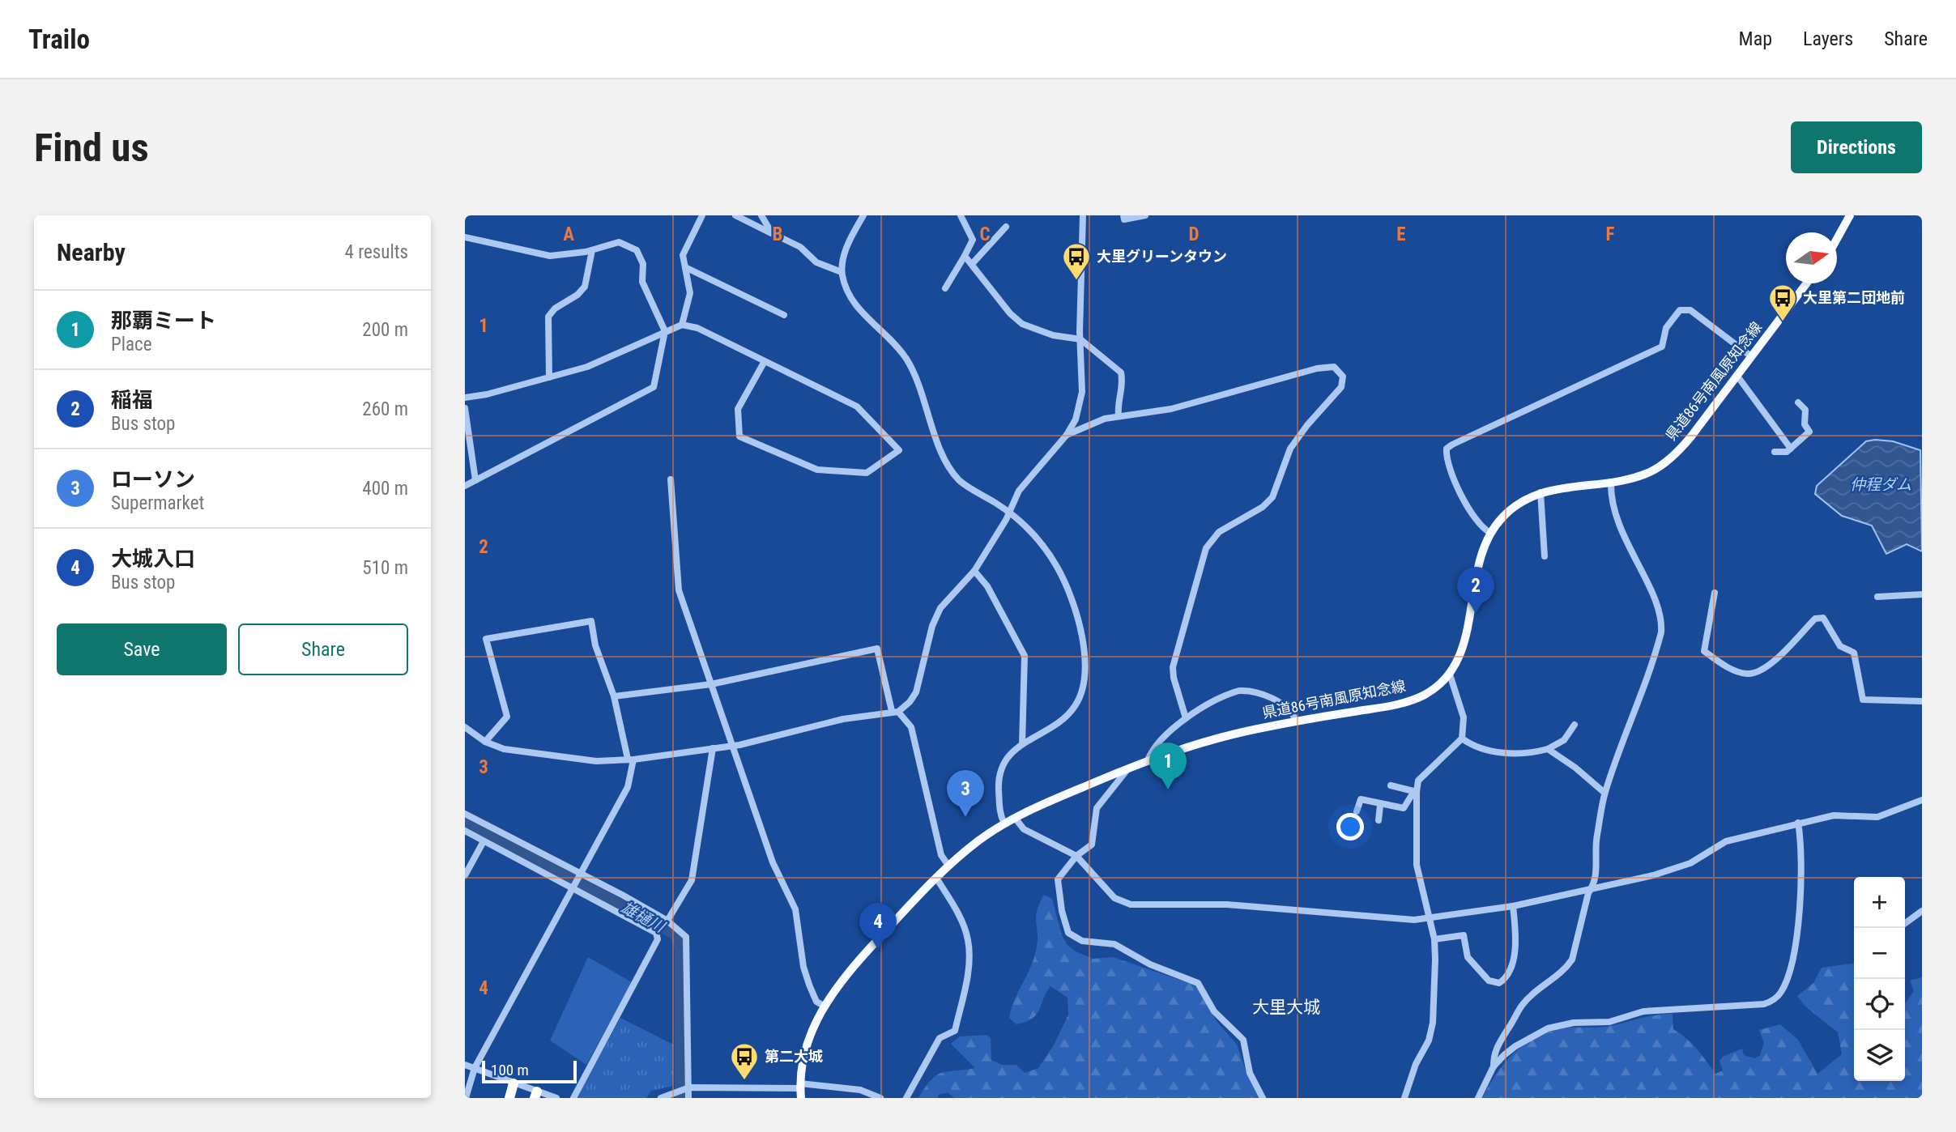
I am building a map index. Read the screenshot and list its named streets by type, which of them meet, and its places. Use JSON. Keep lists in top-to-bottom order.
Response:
{
  "streets": {
    "main road": ["県道86号南風原知念線"]
  },
  "districts": ["大里大城"],
  "water": ["仲程ダム", "雄樋川"],
  "places": {
    "bus stop": ["大里グリーンタウン", "大里第二団地前", "第二大城"]
  },
  "scale_bar": "100 m",
  "north": "right",
  "page": {
    "header": "Trailo",
    "nav": ["Map", "Layers", "Share"],
    "buttons": [
      "Directions",
      ["Save", "Share"]
    ],
    "title": "Find us",
    "heading": ["Nearby", "4 results"],
    "list": [
      {
        "mark": "1",
        "name": "那覇ミート",
        "note": "Place",
        "value": "200 m"
      },
      {
        "mark": "2",
        "name": "稲福",
        "note": "Bus stop",
        "value": "260 m"
      },
      {
        "mark": "3",
        "name": "ローソン",
        "note": "Supermarket",
        "value": "400 m"
      },
      {
        "mark": "4",
        "name": "大城入口",
        "note": "Bus stop",
        "value": "510 m"
      }
    ],
    "pins": [
      "2",
      "1",
      "3",
      "4"
    ],
    "map_buttons": ["+", "−"],
    "scale": "100 m"
  },
  "grid": {
    "columns": [
      "A",
      "B",
      "C",
      "D",
      "E",
      "F"
    ],
    "rows": [
      "1",
      "2",
      "3",
      "4"
    ]
  }
}
